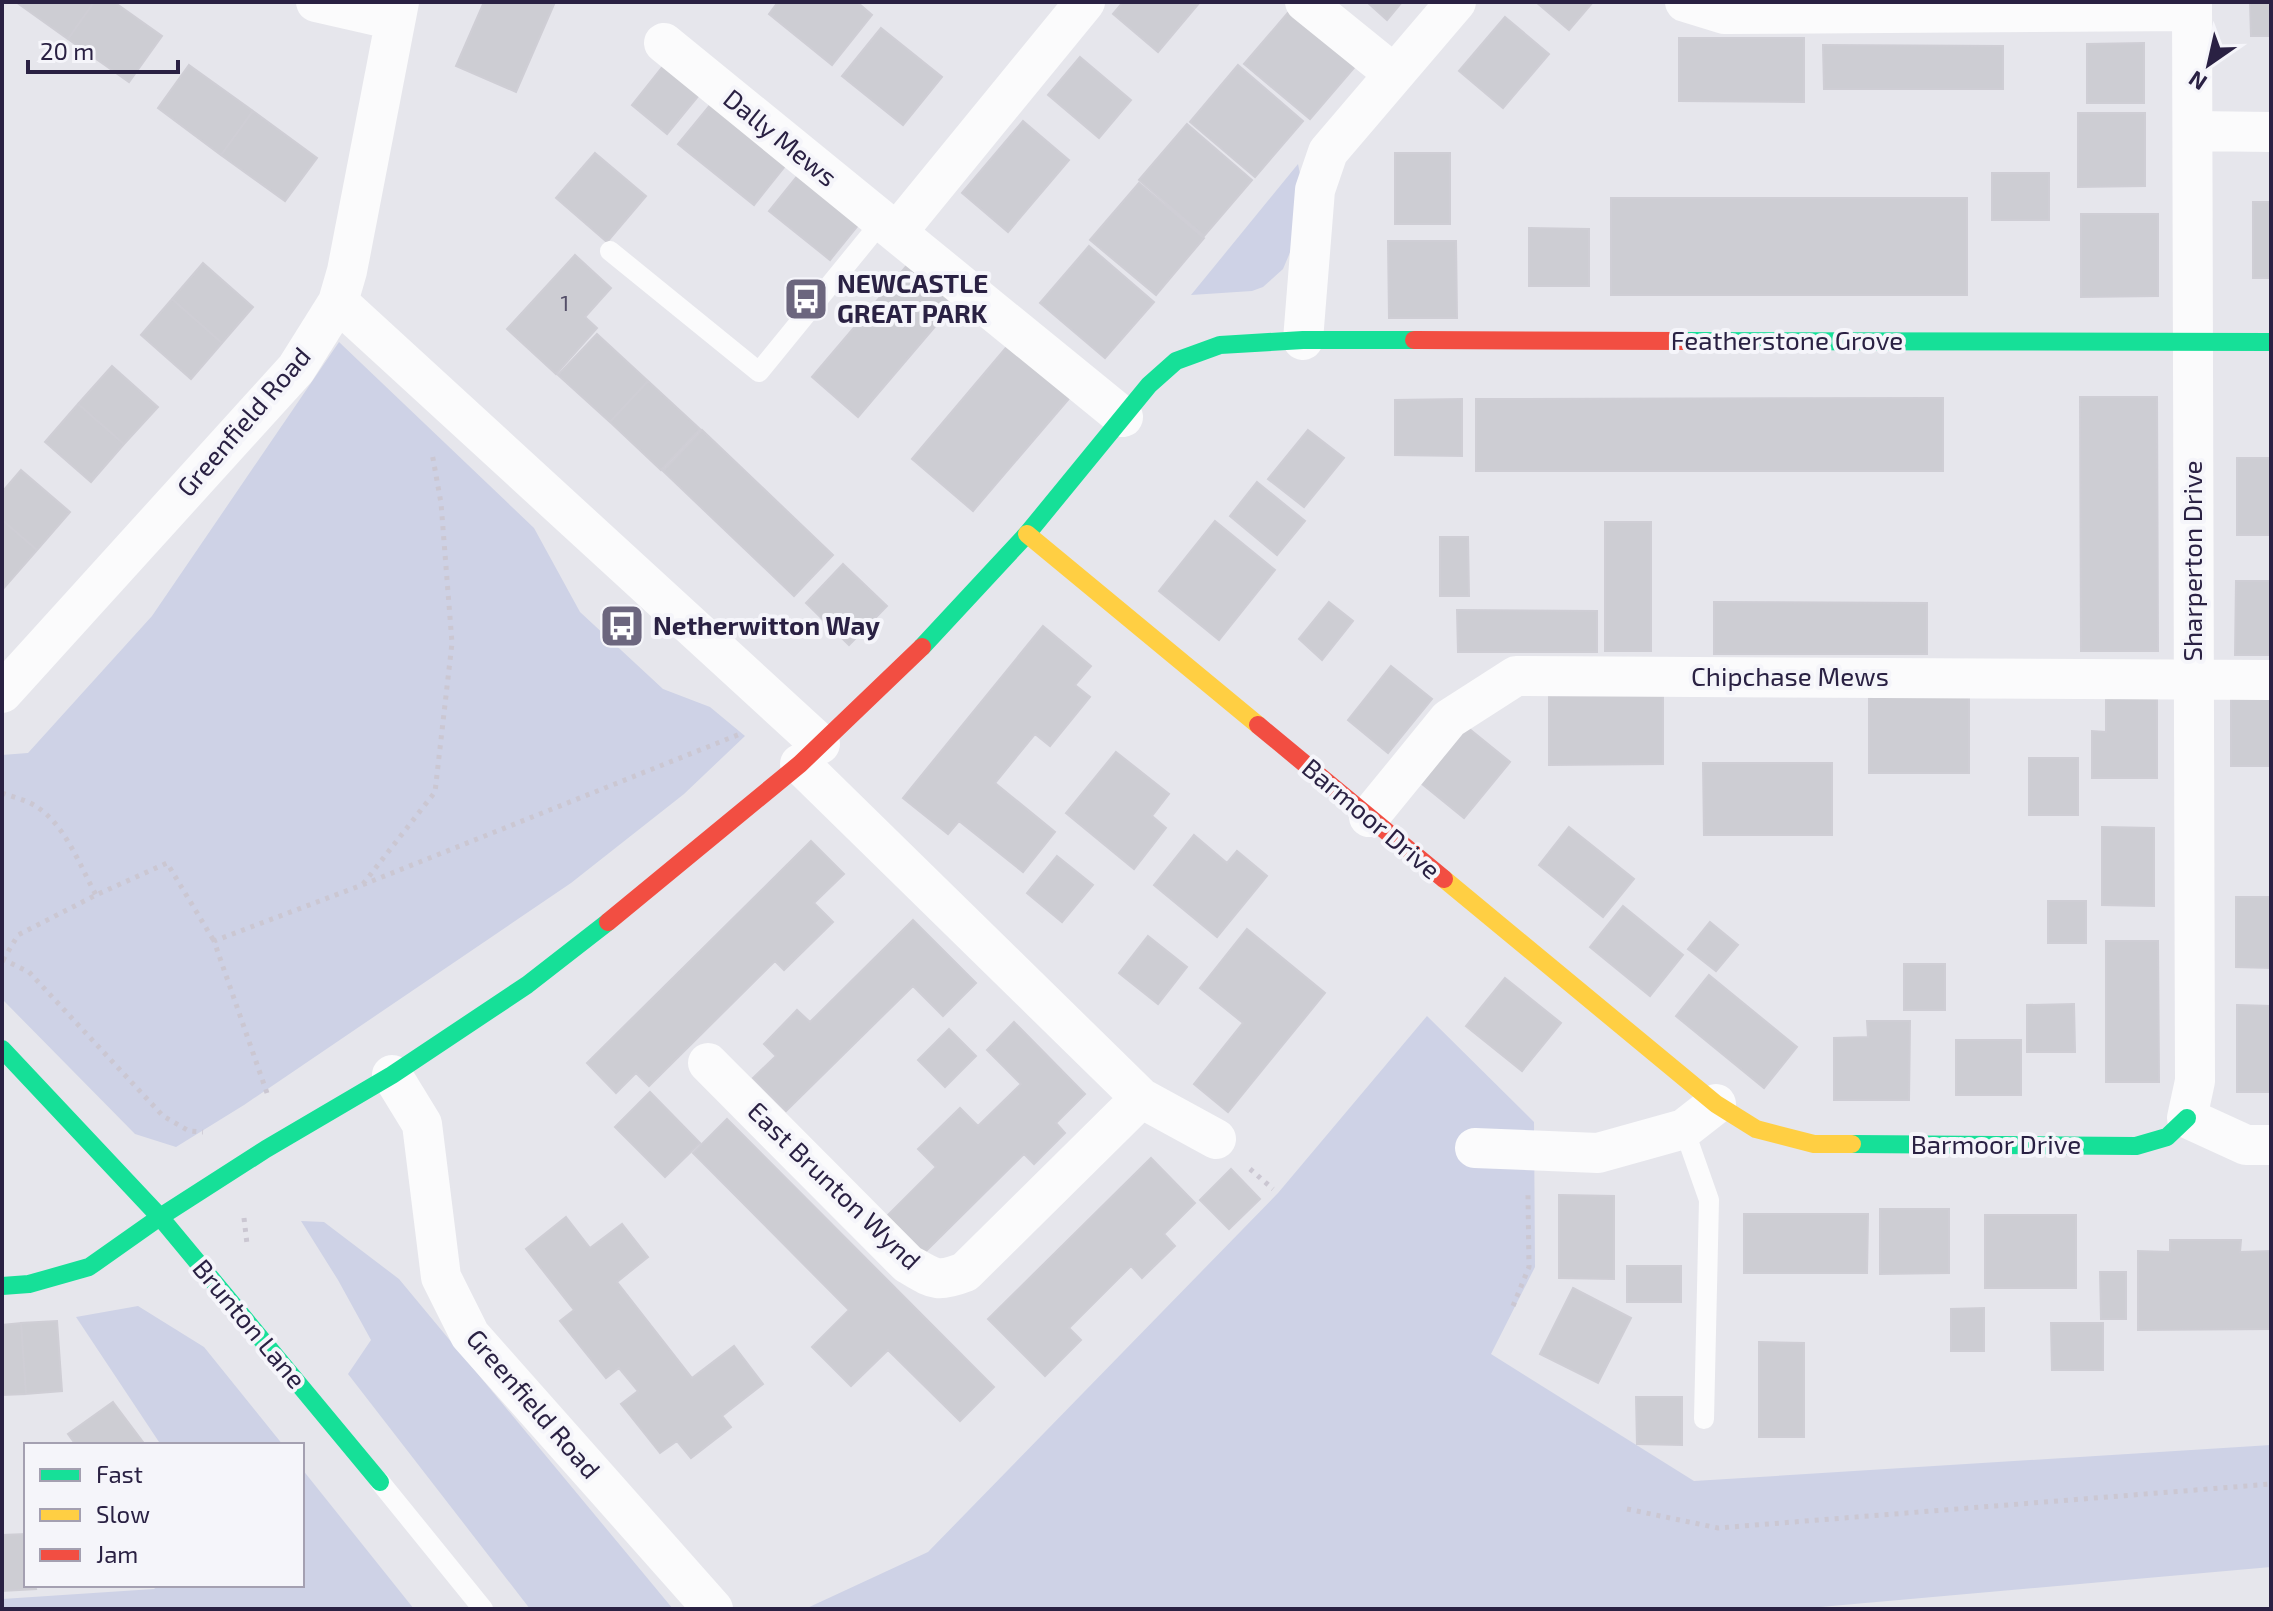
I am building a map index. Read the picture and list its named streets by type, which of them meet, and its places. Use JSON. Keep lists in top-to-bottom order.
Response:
{
  "streets": {
    "street": [
      "Dally Mews",
      "Featherstone Grove",
      "Greenfield Road",
      "Sharperton Drive",
      "Chipchase Mews",
      "Barmoor Drive",
      "East Brunton Wynd",
      "Brunton Lane"
    ]
  },
  "crossings": [
    ["Featherstone Grove", "Sharperton Drive"],
    ["Sharperton Drive", "Chipchase Mews"],
    ["Sharperton Drive", "Barmoor Drive"],
    ["Chipchase Mews", "Barmoor Drive"]
  ],
  "places": {
    "bus stop": ["NEWCASTLE GREAT PARK", "Netherwitton Way"]
  },
  "house_numbers": ["1"],
  "legend": ["Fast", "Slow", "Jam"],
  "scale_bar": "20 m",
  "north": "bottom left"
}
